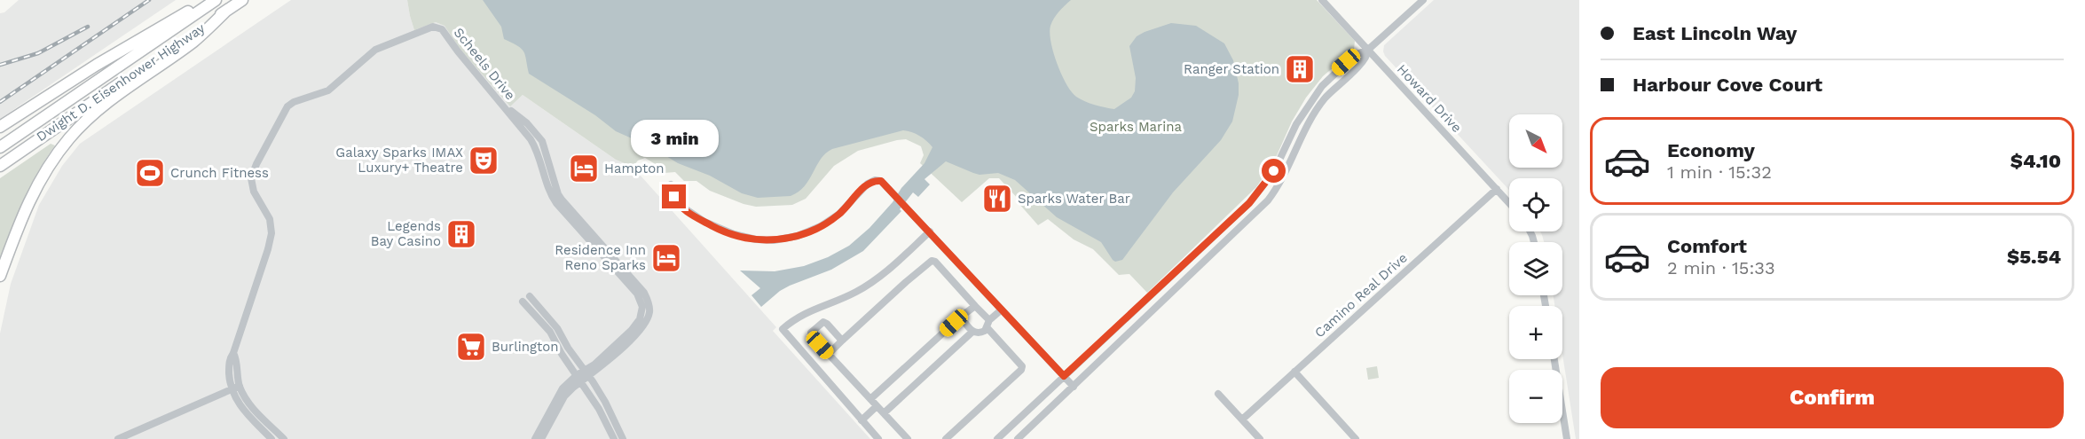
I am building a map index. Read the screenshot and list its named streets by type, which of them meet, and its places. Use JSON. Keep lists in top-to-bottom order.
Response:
{
  "streets": {
    "highway": ["Dwight D. Eisenhower Highway"],
    "street": ["Scheels Drive", "Howard Drive", "Camino Real Drive"]
  },
  "crossings": [
    ["Howard Drive", "Camino Real Drive"]
  ],
  "parks": ["Sparks Marina"],
  "places": {
    "building": ["Ranger Station", "Legends Bay Casino"],
    "theatre": ["Galaxy Sparks IMAX Luxury+ Theatre"],
    "hotel": ["Hampton", "Residence Inn Reno Sparks"],
    "sports": ["Crunch Fitness"],
    "restaurant": ["Sparks Water Bar"],
    "supermarket": ["Burlington"]
  },
  "north": "bottom right",
  "page": {
    "banner": ["East Lincoln Way", "Harbour Cove Court"],
    "map_buttons": ["+", "−"],
    "list": [
      {
        "name": "Economy",
        "note": "1 min · 15:32",
        "value": "$4.10"
      },
      {
        "name": "Comfort",
        "note": "2 min · 15:33",
        "value": "$5.54"
      }
    ],
    "bubble": "3 min",
    "buttons": "Confirm"
  }
}
